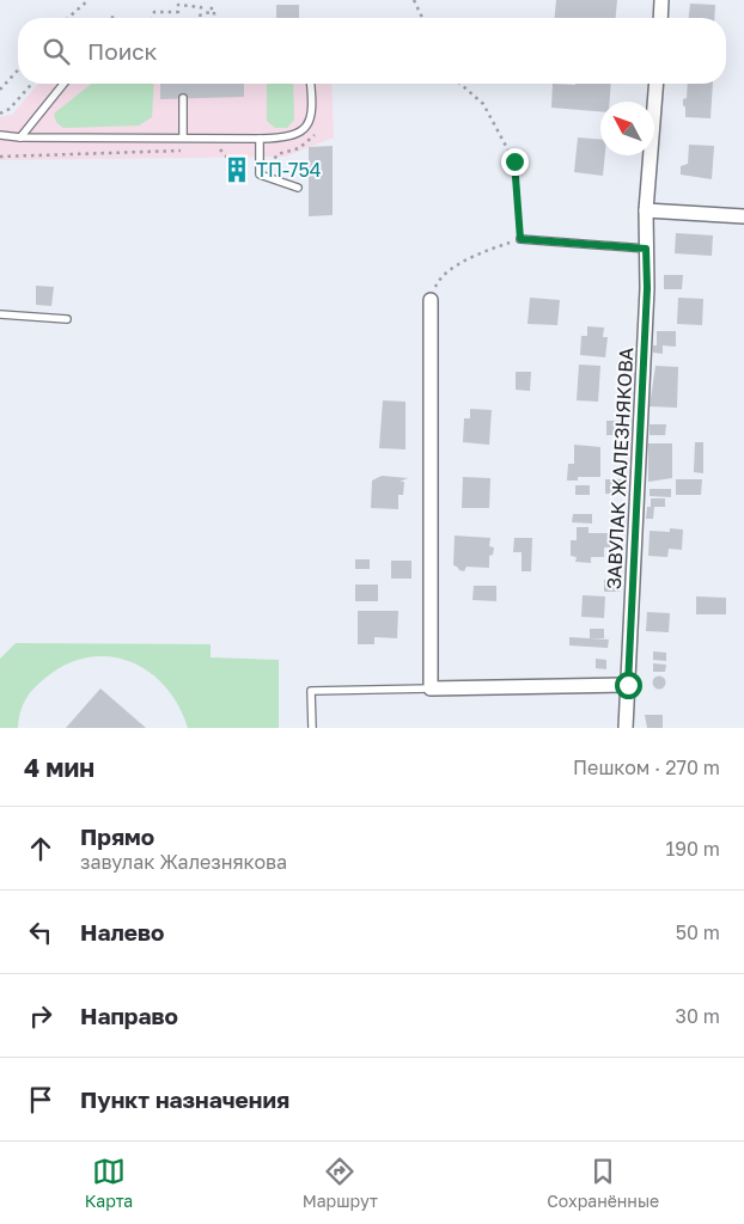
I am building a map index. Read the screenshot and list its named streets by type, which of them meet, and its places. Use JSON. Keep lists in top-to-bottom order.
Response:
{
  "streets": {
    "street": ["ЗАВУЛАК ЖАЛЕЗНЯКОВА"]
  },
  "places": {
    "building": ["ТП-754"]
  },
  "north": "top left",
  "page": {
    "search": "Поиск",
    "heading": ["4 мин", "Пешком · 270 m"],
    "list": [
      ["Прямо", "завулак Жалезнякова", "190 m"],
      ["Налево", "50 m"],
      ["Направо", "30 m"],
      "Пункт назначения"
    ],
    "nav": ["Карта", "Маршрут", "Сохранённые"]
  }
}
